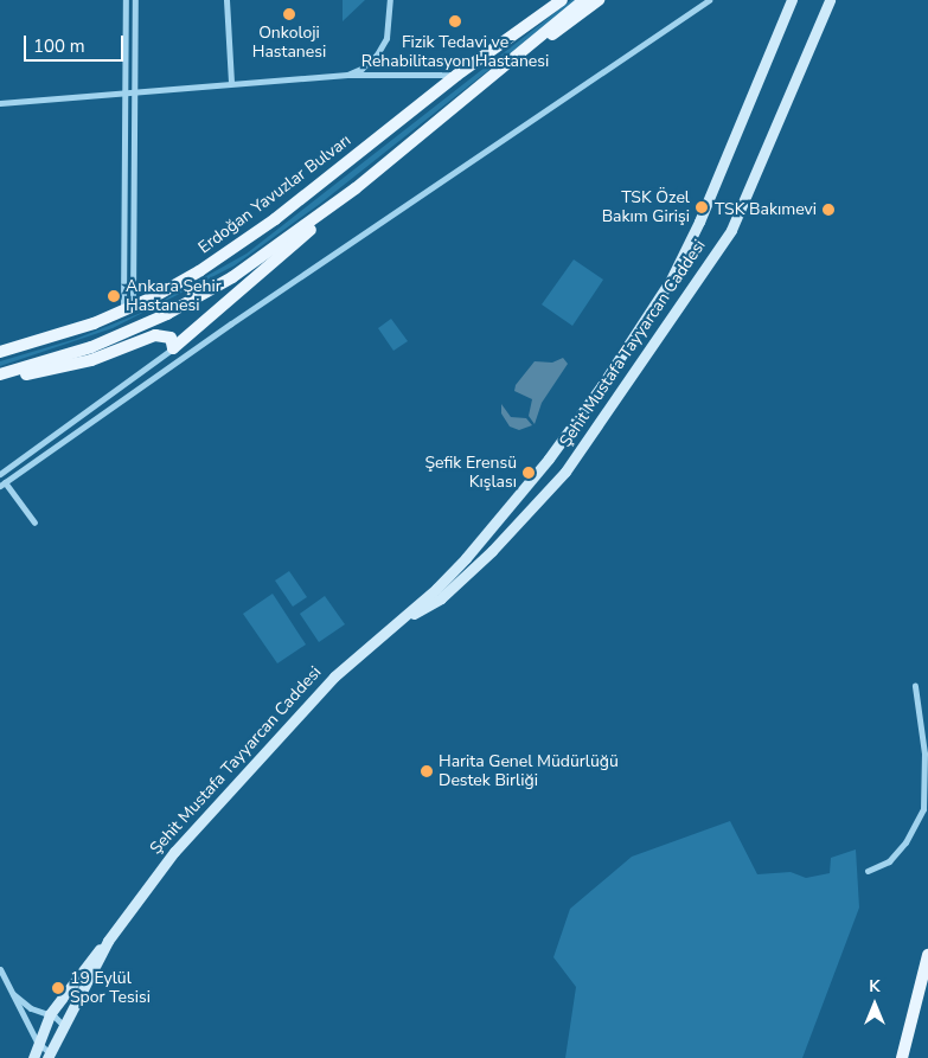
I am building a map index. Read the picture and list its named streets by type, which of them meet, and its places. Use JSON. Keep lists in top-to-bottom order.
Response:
{
  "streets": {
    "main road": ["Erdoğan Yavuzlar Bulvarı", "Şehit Mustafa Tayyarcan Caddesi"]
  },
  "places": [
    "Onkoloji Hastanesi",
    "Fizik Tedavi ve Rehabilitasyon Hastanesi",
    "TSK Özel Bakım Girişi",
    "TSK Bakımevi",
    "Ankara Şehir Hastanesi",
    "Şefik Erensü Kışlası",
    "Harita Genel Müdürlüğü Destek Birliği",
    "19 Eylül Spor Tesisi"
  ],
  "scale_bar": "100 m",
  "north": "top"
}
